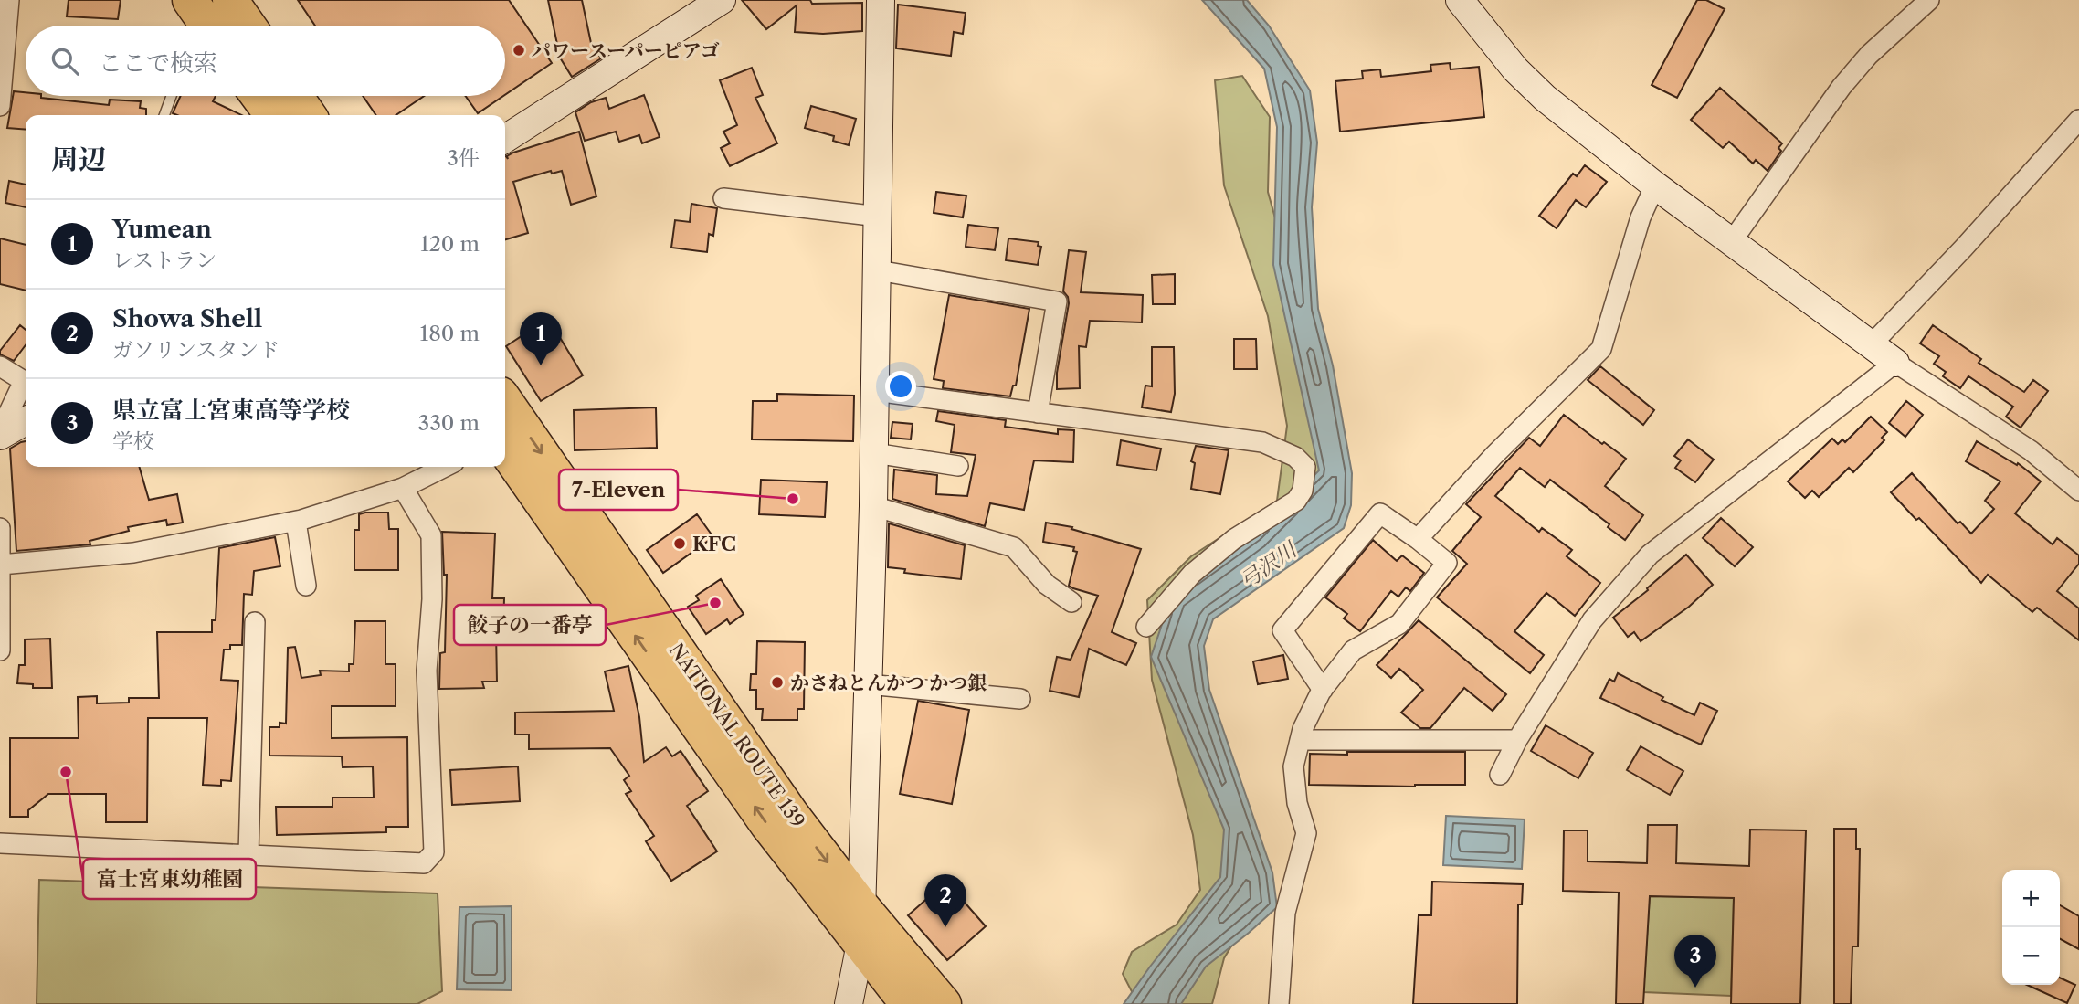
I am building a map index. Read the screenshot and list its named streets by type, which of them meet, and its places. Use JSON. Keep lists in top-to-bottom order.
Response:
{
  "streets": {
    "highway": ["NATIONAL ROUTE 139"]
  },
  "water": ["弓沢川"],
  "places": [
    "パワースーパーピアゴ",
    "7-Eleven",
    "KFC",
    "餃子の一番亭",
    "かさねとんかつ かつ銀",
    "富士宮東幼稚園"
  ],
  "page": {
    "search": "ここで検索",
    "heading": ["周辺", "3件"],
    "list": [
      {
        "mark": "1",
        "name": "Yumean",
        "note": "レストラン",
        "value": "120 m"
      },
      {
        "mark": "2",
        "name": "Showa Shell",
        "note": "ガソリンスタンド",
        "value": "180 m"
      },
      {
        "mark": "3",
        "name": "県立富士宮東高等学校",
        "note": "学校",
        "value": "330 m"
      }
    ],
    "pins": ["1", "2", "3"],
    "map_buttons": ["+", "−"]
  }
}
